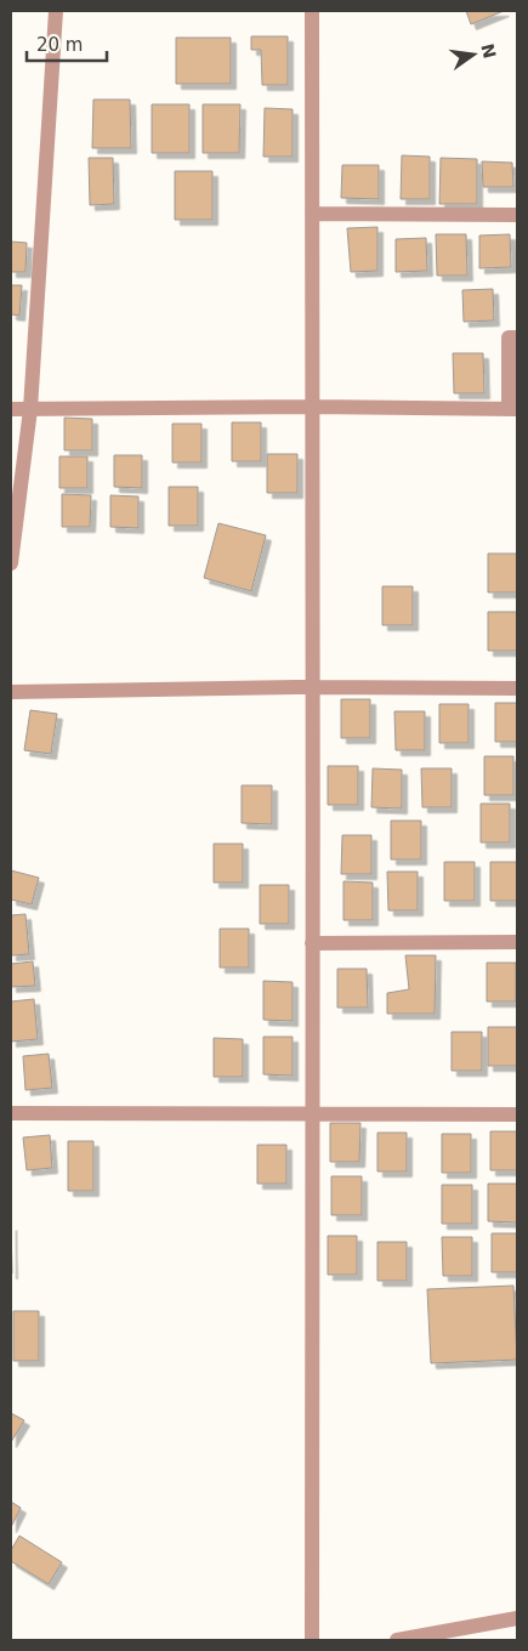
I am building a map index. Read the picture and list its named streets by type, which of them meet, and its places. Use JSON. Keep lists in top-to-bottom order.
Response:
{
  "scale_bar": "20 m",
  "north": "right"
}
